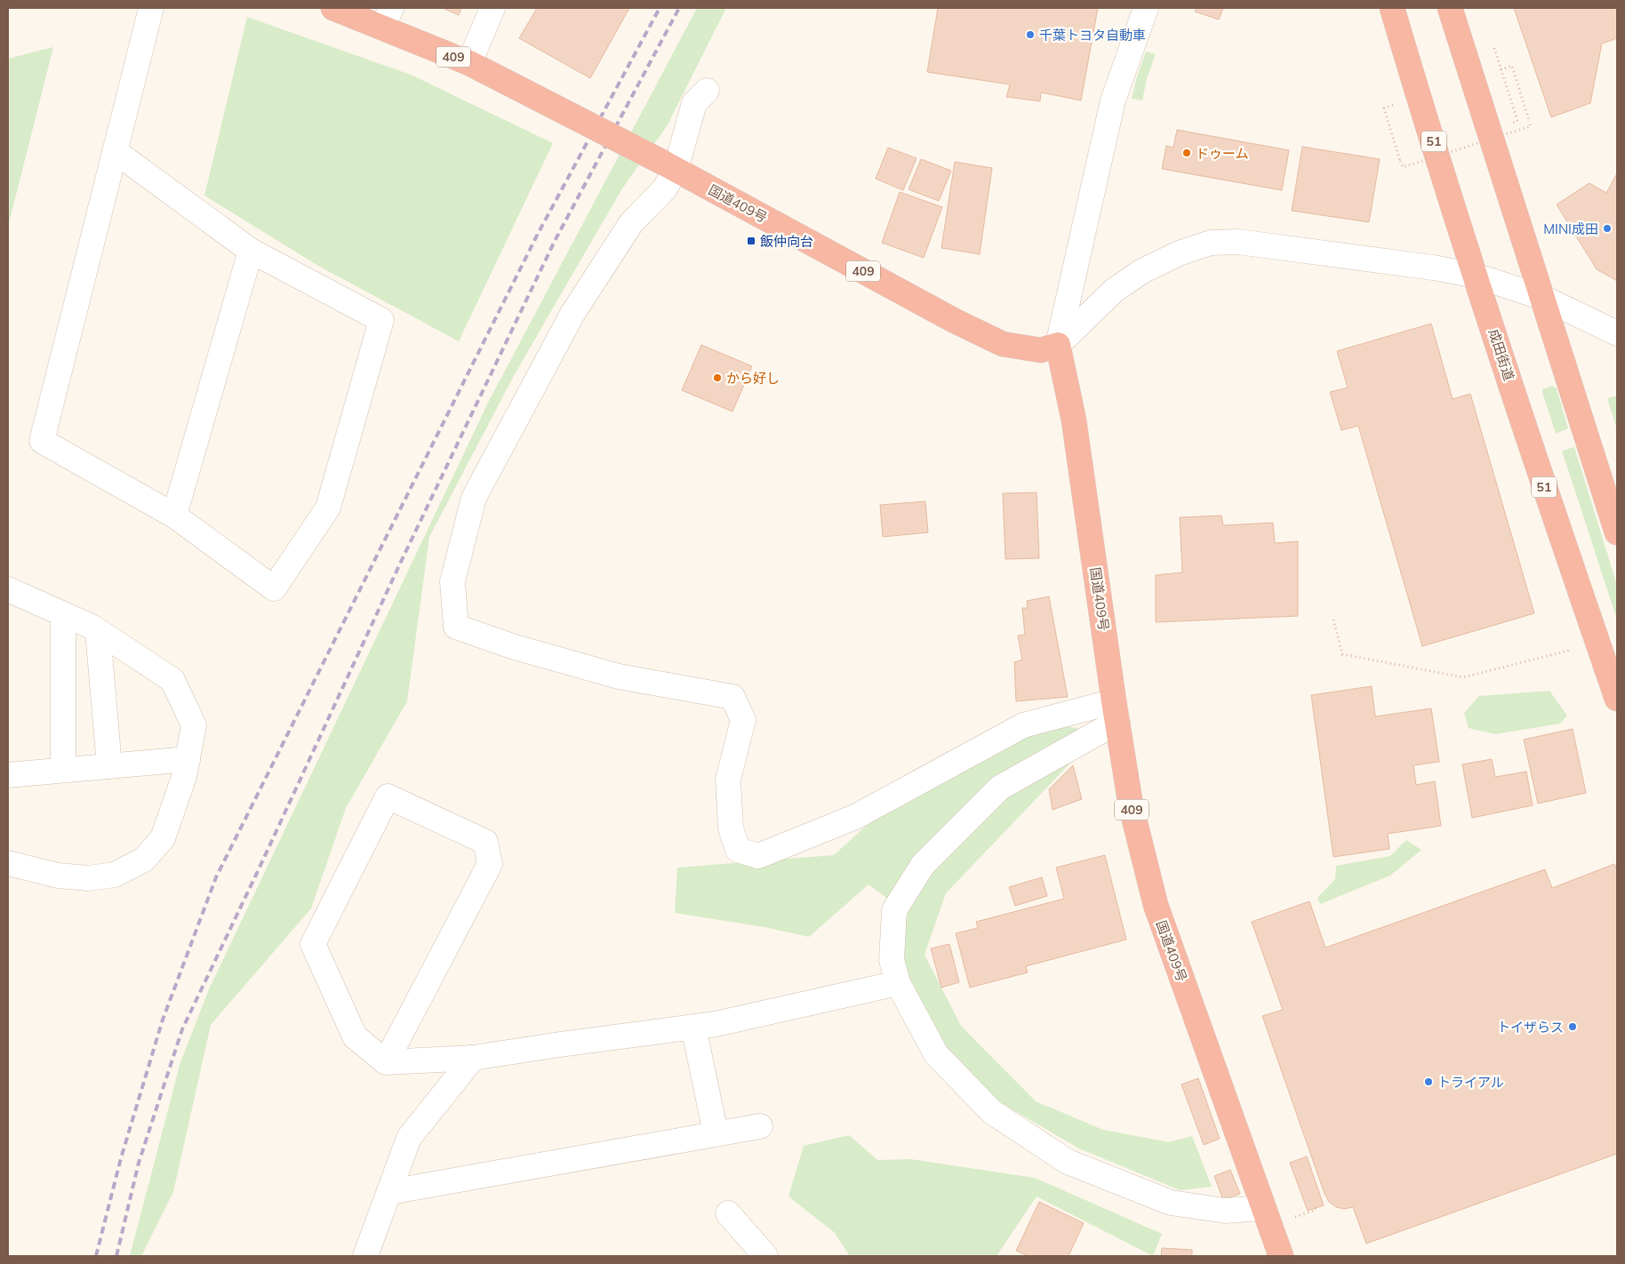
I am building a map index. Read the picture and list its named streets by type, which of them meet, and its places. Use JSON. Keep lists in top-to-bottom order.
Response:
{
  "streets": {
    "highway": [
      "409",
      "51",
      "国道409号",
      "成田街道"
    ]
  },
  "places": {
    "other": [
      "千葉トヨタ自動車",
      "ドゥーム",
      "MINI成田",
      "から好し",
      "トイザらス",
      "トライアル"
    ],
    "transit": ["飯仲向台"]
  }
}
